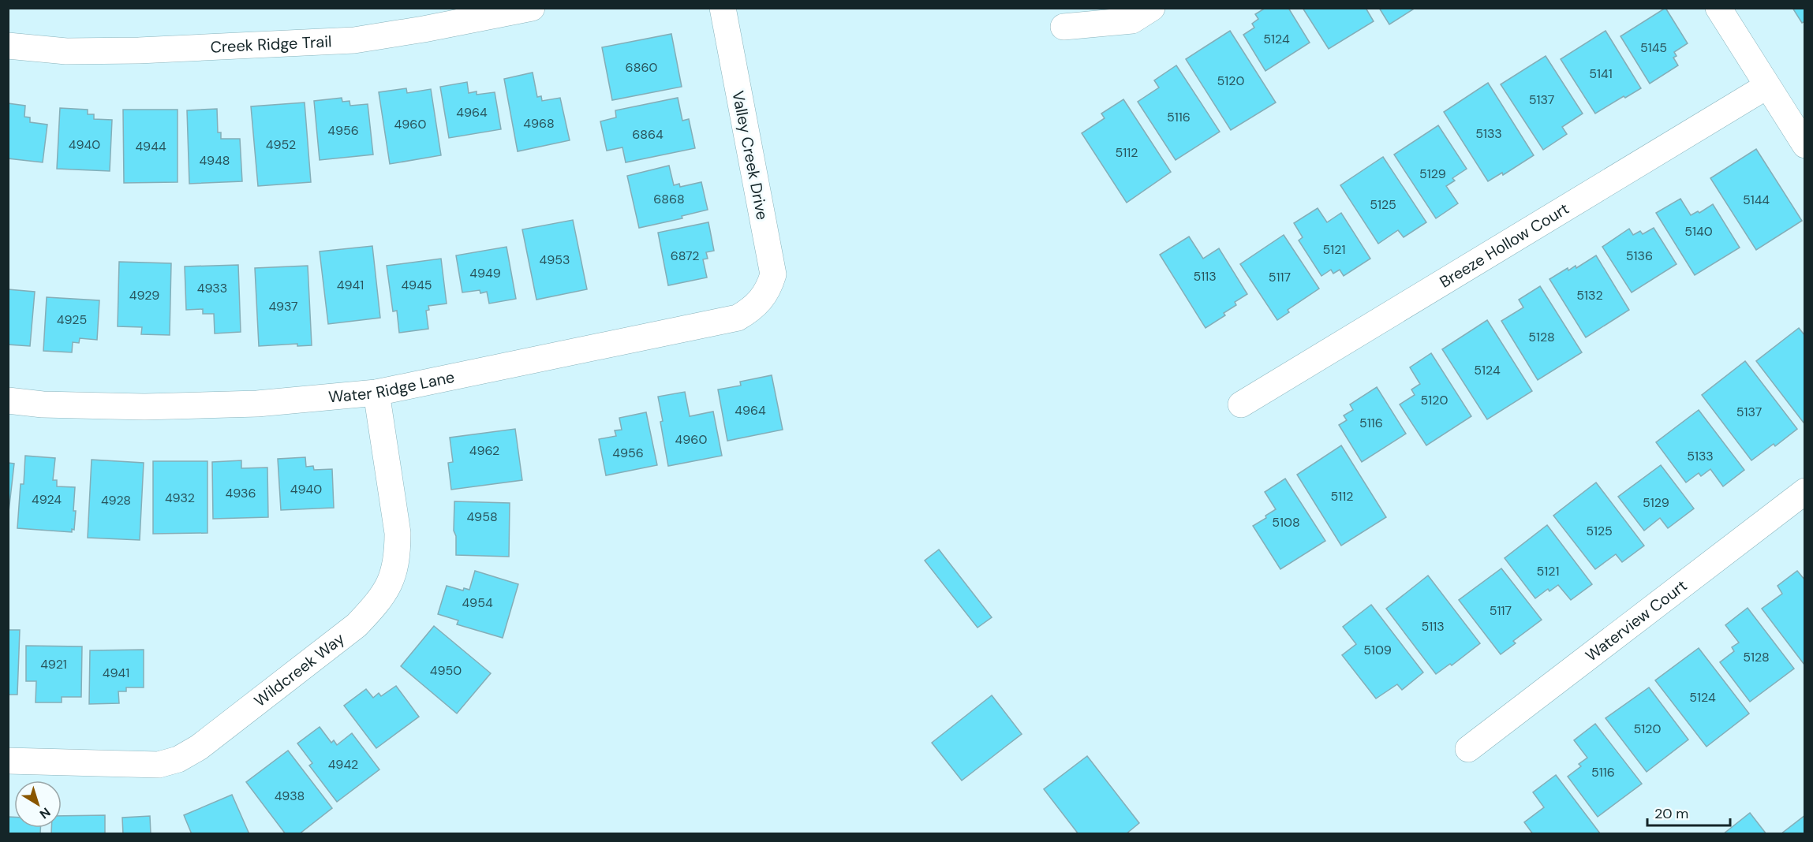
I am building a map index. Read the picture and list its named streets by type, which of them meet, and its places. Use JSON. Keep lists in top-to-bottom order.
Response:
{
  "streets": {
    "street": [
      "Creek Ridge Trail",
      "Valley Creek Drive",
      "Breeze Hollow Court",
      "Water Ridge Lane",
      "Waterview Court",
      "Wildcreek Way"
    ]
  },
  "crossings": [
    ["Valley Creek Drive", "Water Ridge Lane"],
    ["Water Ridge Lane", "Wildcreek Way"]
  ],
  "house_numbers": [
    "5124",
    "5145",
    "6860",
    "5141",
    "5120",
    "5137",
    "4964",
    "5116",
    "4968",
    "4960",
    "4956",
    "5133",
    "6864",
    "4940",
    "4952",
    "4944",
    "5112",
    "4948",
    "5129",
    "6868",
    "5144",
    "5125",
    "5140",
    "5121",
    "6872",
    "5136",
    "4953",
    "4949",
    "5113",
    "5117",
    "4941",
    "4945",
    "4933",
    "4929",
    "5132",
    "4937",
    "4925",
    "5128",
    "5124",
    "5120",
    "4964",
    "5137",
    "5116",
    "4960",
    "4962",
    "4956",
    "5133",
    "4940",
    "4936",
    "5112",
    "4932",
    "4924",
    "4928",
    "5129",
    "4958",
    "5108",
    "5125",
    "5121",
    "4954",
    "5117",
    "5113",
    "5109",
    "5128",
    "4921",
    "4950",
    "4941",
    "5124",
    "5120",
    "4942",
    "5116",
    "4938"
  ],
  "scale_bar": "20 m",
  "north": "bottom right"
}
